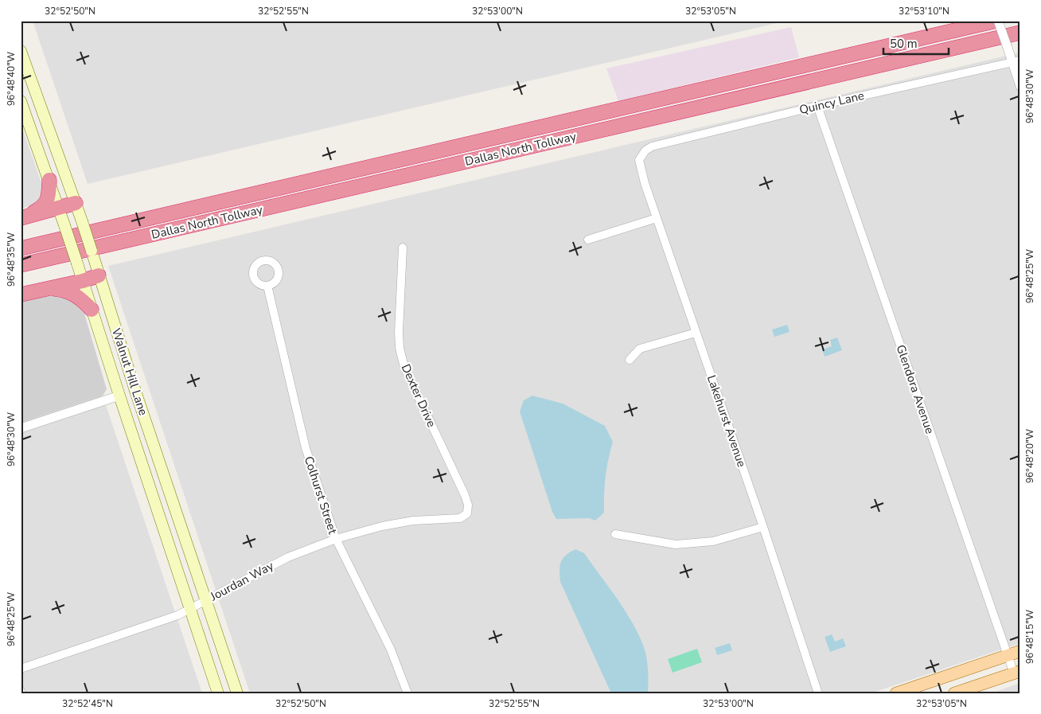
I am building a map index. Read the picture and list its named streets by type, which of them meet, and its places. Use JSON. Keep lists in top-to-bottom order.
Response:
{
  "streets": {
    "highway": ["Dallas North Tollway"],
    "main road": ["Walnut Hill Lane"],
    "street": [
      "Quincy Lane",
      "Glendora Avenue",
      "Dexter Drive",
      "Lakehurst Avenue",
      "Colhurst Street",
      "Jourdan Way"
    ]
  },
  "crossings": [
    ["Quincy Lane", "Glendora Avenue"],
    ["Quincy Lane", "Lakehurst Avenue"],
    ["Walnut Hill Lane", "Jourdan Way"],
    ["Dexter Drive", "Jourdan Way"],
    ["Colhurst Street", "Jourdan Way"]
  ],
  "scale_bar": "50 m",
  "coordinates": [
    "32°52'50\"N",
    "32°52'55\"N",
    "32°53'00\"N",
    "32°53'05\"N",
    "32°53'10\"N",
    "96°48'40\"W",
    "96°48'30\"W",
    "96°48'35\"W",
    "96°48'25\"W",
    "96°48'20\"W",
    "96°48'15\"W",
    "32°52'45\"N"
  ]
}
